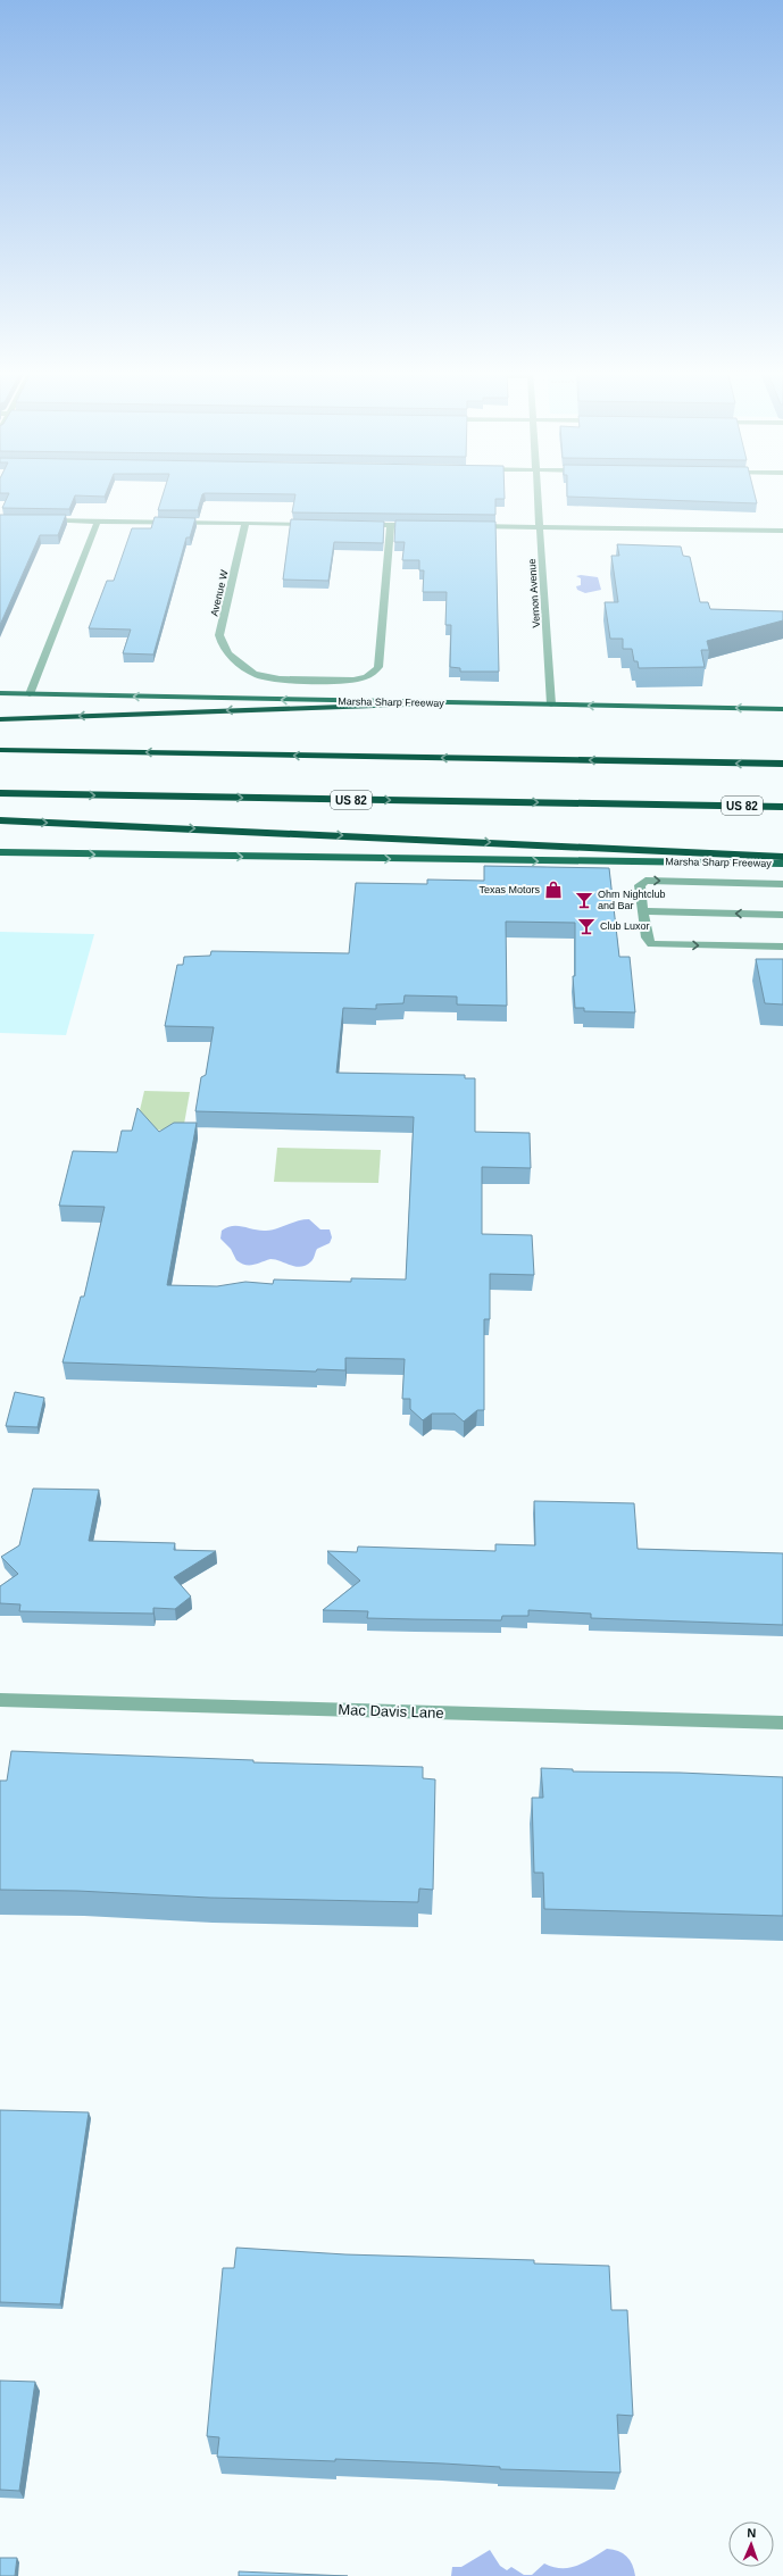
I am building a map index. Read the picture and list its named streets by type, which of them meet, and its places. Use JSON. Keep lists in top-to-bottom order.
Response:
{
  "streets": {
    "highway": ["US 82"],
    "main road": ["Marsha Sharp Freeway"],
    "street": ["Avenue W", "Vernon Avenue", "Mac Davis Lane"]
  },
  "crossings": [
    ["Vernon Avenue", "Marsha Sharp Freeway"]
  ],
  "places": {
    "shop": ["Texas Motors"],
    "bar": ["Ohm Nightclub and Bar", "Club Luxor"]
  },
  "north": "top"
}
